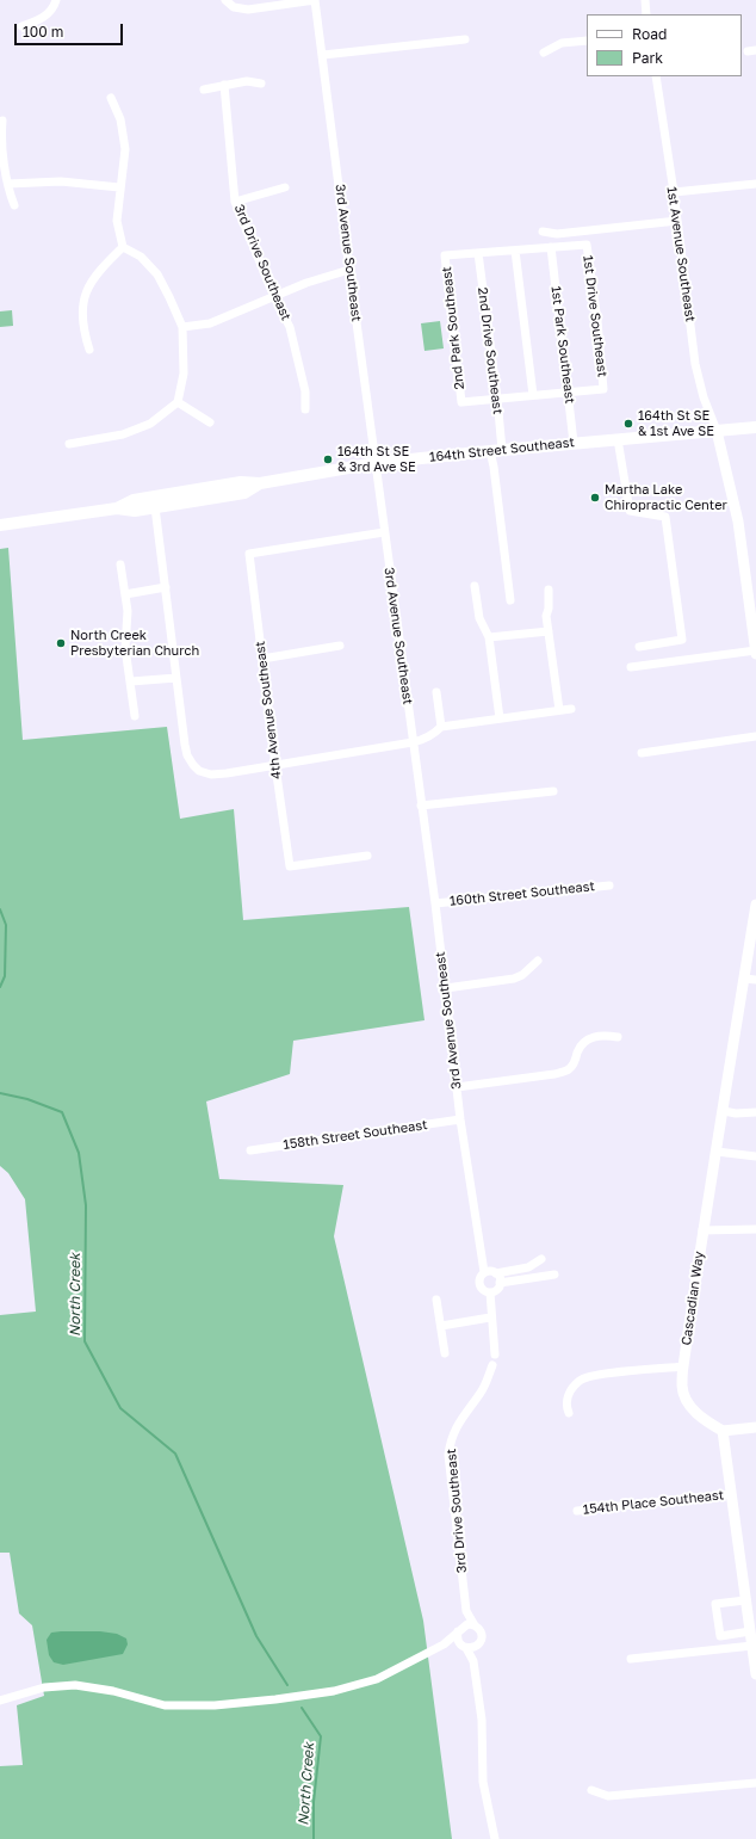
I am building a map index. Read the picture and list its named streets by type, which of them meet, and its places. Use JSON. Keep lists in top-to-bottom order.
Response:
{
  "streets": {
    "main road": ["164th Street Southeast"],
    "street": [
      "3rd Avenue Southeast",
      "1st Avenue Southeast",
      "3rd Drive Southeast",
      "1st Drive Southeast",
      "2nd Park Southeast",
      "1st Park Southeast",
      "2nd Drive Southeast",
      "4th Avenue Southeast",
      "160th Street Southeast",
      "158th Street Southeast",
      "Cascadian Way",
      "154th Place Southeast"
    ]
  },
  "crossings": [
    ["3rd Avenue Southeast", "164th Street Southeast"],
    ["3rd Avenue Southeast", "4th Avenue Southeast"],
    ["3rd Avenue Southeast", "160th Street Southeast"],
    ["3rd Avenue Southeast", "158th Street Southeast"],
    ["1st Avenue Southeast", "164th Street Southeast"],
    ["1st Drive Southeast", "1st Park Southeast"],
    ["2nd Park Southeast", "2nd Drive Southeast"],
    ["1st Park Southeast", "164th Street Southeast"],
    ["2nd Drive Southeast", "164th Street Southeast"]
  ],
  "water": ["North Creek"],
  "places": [
    "164th St SE & 1st Ave SE",
    "164th St SE & 3rd Ave SE",
    "Martha Lake Chiropractic Center",
    "North Creek Presbyterian Church"
  ],
  "legend": ["Road", "Park"],
  "scale_bar": "100 m"
}
